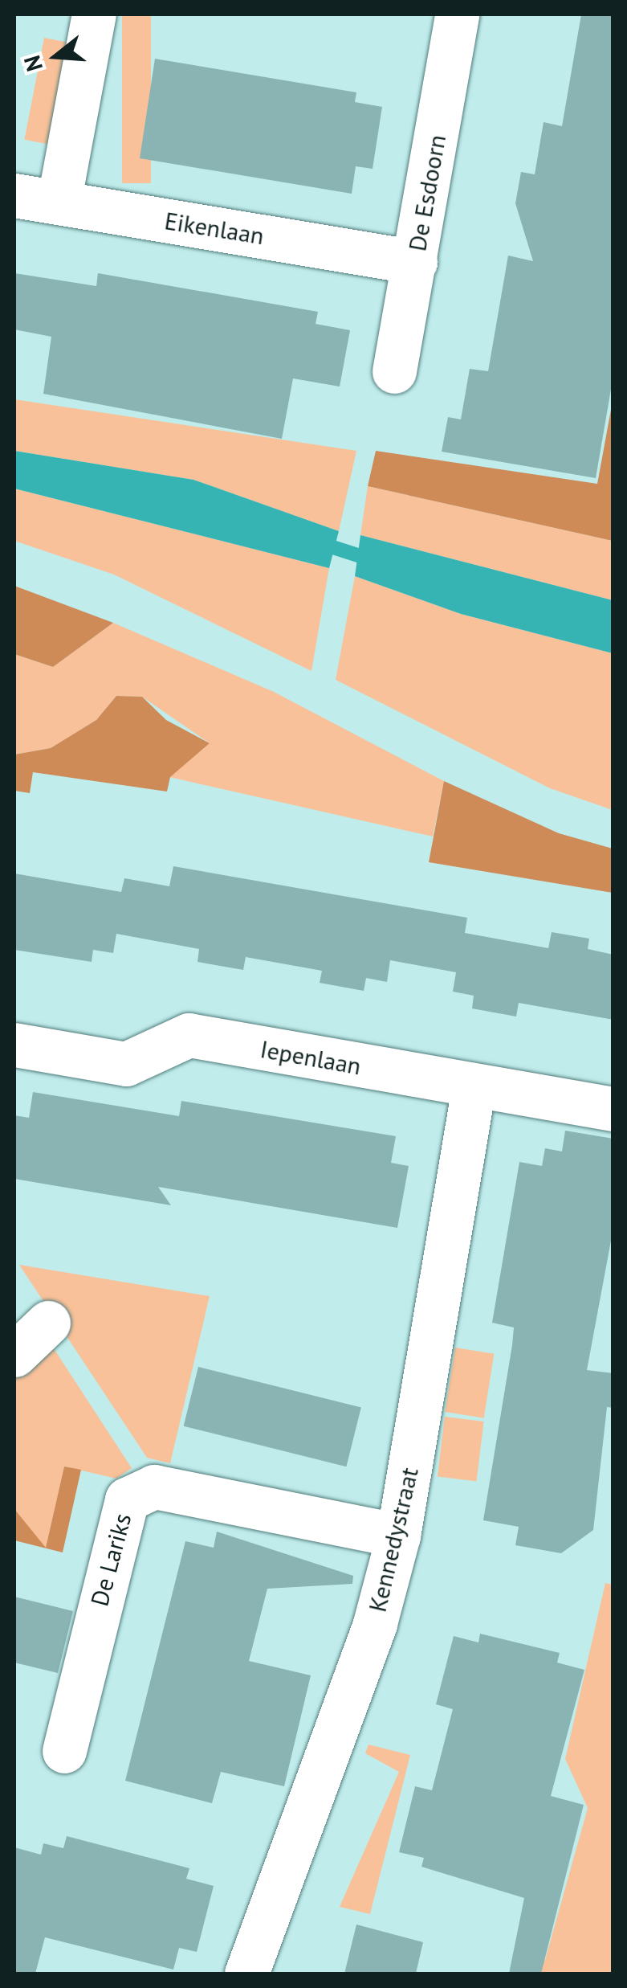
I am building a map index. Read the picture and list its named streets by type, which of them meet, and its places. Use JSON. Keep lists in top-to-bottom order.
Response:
{
  "streets": {
    "street": [
      "De Esdoorn",
      "Eikenlaan",
      "Iepenlaan",
      "Kennedystraat",
      "De Lariks"
    ]
  },
  "crossings": [
    ["De Esdoorn", "Eikenlaan"],
    ["Iepenlaan", "Kennedystraat"],
    ["Kennedystraat", "De Lariks"]
  ],
  "north": "left"
}
